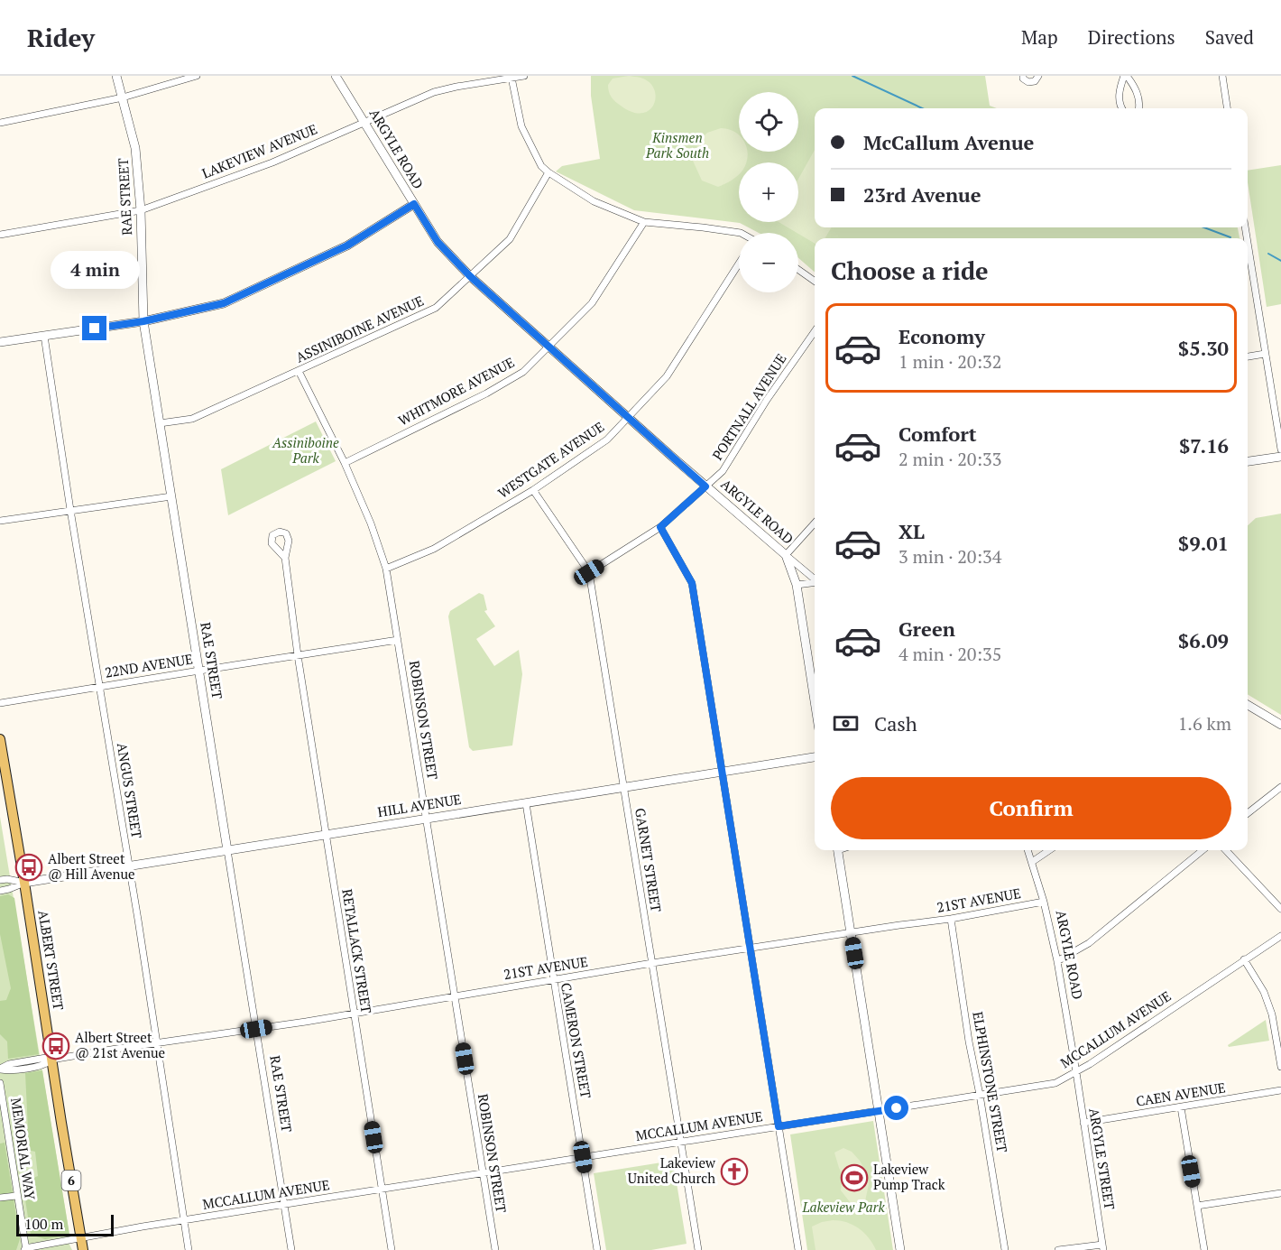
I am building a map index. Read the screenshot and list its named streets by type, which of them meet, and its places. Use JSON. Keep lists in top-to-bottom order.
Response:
{
  "streets": {
    "main road": ["ALBERT STREET", "6"],
    "street": [
      "ARGYLE ROAD",
      "LAKEVIEW AVENUE",
      "RAE STREET",
      "ASSINIBOINE AVENUE",
      "WHITMORE AVENUE",
      "PORTNALL AVENUE",
      "WESTGATE AVENUE",
      "22ND AVENUE",
      "ROBINSON STREET",
      "ANGUS STREET",
      "HILL AVENUE",
      "GARNET STREET",
      "21ST AVENUE",
      "RETALLACK STREET",
      "MCCALLUM AVENUE",
      "CAMERON STREET",
      "ELPHINSTONE STREET",
      "CAEN AVENUE",
      "MEMORIAL WAY",
      "ARGYLE STREET"
    ]
  },
  "crossings": [
    ["ARGYLE ROAD", "LAKEVIEW AVENUE"],
    ["ARGYLE ROAD", "ASSINIBOINE AVENUE"],
    ["ARGYLE ROAD", "WHITMORE AVENUE"],
    ["ARGYLE ROAD", "PORTNALL AVENUE"],
    ["ARGYLE ROAD", "WESTGATE AVENUE"],
    ["ARGYLE ROAD", "21ST AVENUE"],
    ["ARGYLE ROAD", "MCCALLUM AVENUE"],
    ["ARGYLE ROAD", "ARGYLE STREET"],
    ["LAKEVIEW AVENUE", "RAE STREET"],
    ["RAE STREET", "ASSINIBOINE AVENUE"],
    ["RAE STREET", "22ND AVENUE"],
    ["RAE STREET", "HILL AVENUE"],
    ["RAE STREET", "21ST AVENUE"],
    ["RAE STREET", "MCCALLUM AVENUE"],
    ["ASSINIBOINE AVENUE", "ROBINSON STREET"],
    ["WHITMORE AVENUE", "ROBINSON STREET"],
    ["PORTNALL AVENUE", "GARNET STREET"],
    ["WESTGATE AVENUE", "ROBINSON STREET"],
    ["WESTGATE AVENUE", "GARNET STREET"],
    ["22ND AVENUE", "ROBINSON STREET"],
    ["22ND AVENUE", "ANGUS STREET"],
    ["22ND AVENUE", "RETALLACK STREET"],
    ["ROBINSON STREET", "HILL AVENUE"],
    ["ROBINSON STREET", "21ST AVENUE"],
    ["ROBINSON STREET", "MCCALLUM AVENUE"],
    ["ANGUS STREET", "HILL AVENUE"],
    ["ANGUS STREET", "21ST AVENUE"],
    ["ANGUS STREET", "MCCALLUM AVENUE"],
    ["HILL AVENUE", "GARNET STREET"],
    ["HILL AVENUE", "RETALLACK STREET"],
    ["HILL AVENUE", "ALBERT STREET"],
    ["HILL AVENUE", "CAMERON STREET"],
    ["GARNET STREET", "21ST AVENUE"],
    ["GARNET STREET", "MCCALLUM AVENUE"],
    ["21ST AVENUE", "RETALLACK STREET"],
    ["21ST AVENUE", "ALBERT STREET"],
    ["21ST AVENUE", "CAMERON STREET"],
    ["21ST AVENUE", "ELPHINSTONE STREET"],
    ["RETALLACK STREET", "MCCALLUM AVENUE"],
    ["ALBERT STREET", "MCCALLUM AVENUE"],
    ["MCCALLUM AVENUE", "CAMERON STREET"],
    ["MCCALLUM AVENUE", "ELPHINSTONE STREET"],
    ["MCCALLUM AVENUE", "MEMORIAL WAY"],
    ["MCCALLUM AVENUE", "ARGYLE STREET"],
    ["CAEN AVENUE", "ARGYLE STREET"]
  ],
  "parks": ["Kinsmen Park South", "Assiniboine Park", "Lakeview Park"],
  "places": {
    "bus stop": ["Albert Street @ Hill Avenue", "Albert Street @ 21st Avenue"],
    "church": ["Lakeview United Church"],
    "sports": ["Lakeview Pump Track"]
  },
  "scale_bar": "100 m",
  "page": {
    "header": "Ridey",
    "nav": ["Map", "Directions", "Saved"],
    "map_buttons": ["+", "−"],
    "banner": ["McCallum Avenue", "23rd Avenue"],
    "heading": "Choose a ride",
    "bubble": "4 min",
    "list": [
      {
        "name": "Economy",
        "note": "1 min · 20:32",
        "value": "$5.30"
      },
      {
        "name": "Comfort",
        "note": "2 min · 20:33",
        "value": "$7.16"
      },
      {
        "name": "XL",
        "note": "3 min · 20:34",
        "value": "$9.01"
      },
      {
        "name": "Green",
        "note": "4 min · 20:35",
        "value": "$6.09"
      }
    ],
    "pay": ["Cash", "1.6 km"],
    "buttons": "Confirm",
    "scale": "100 m"
  }
}
